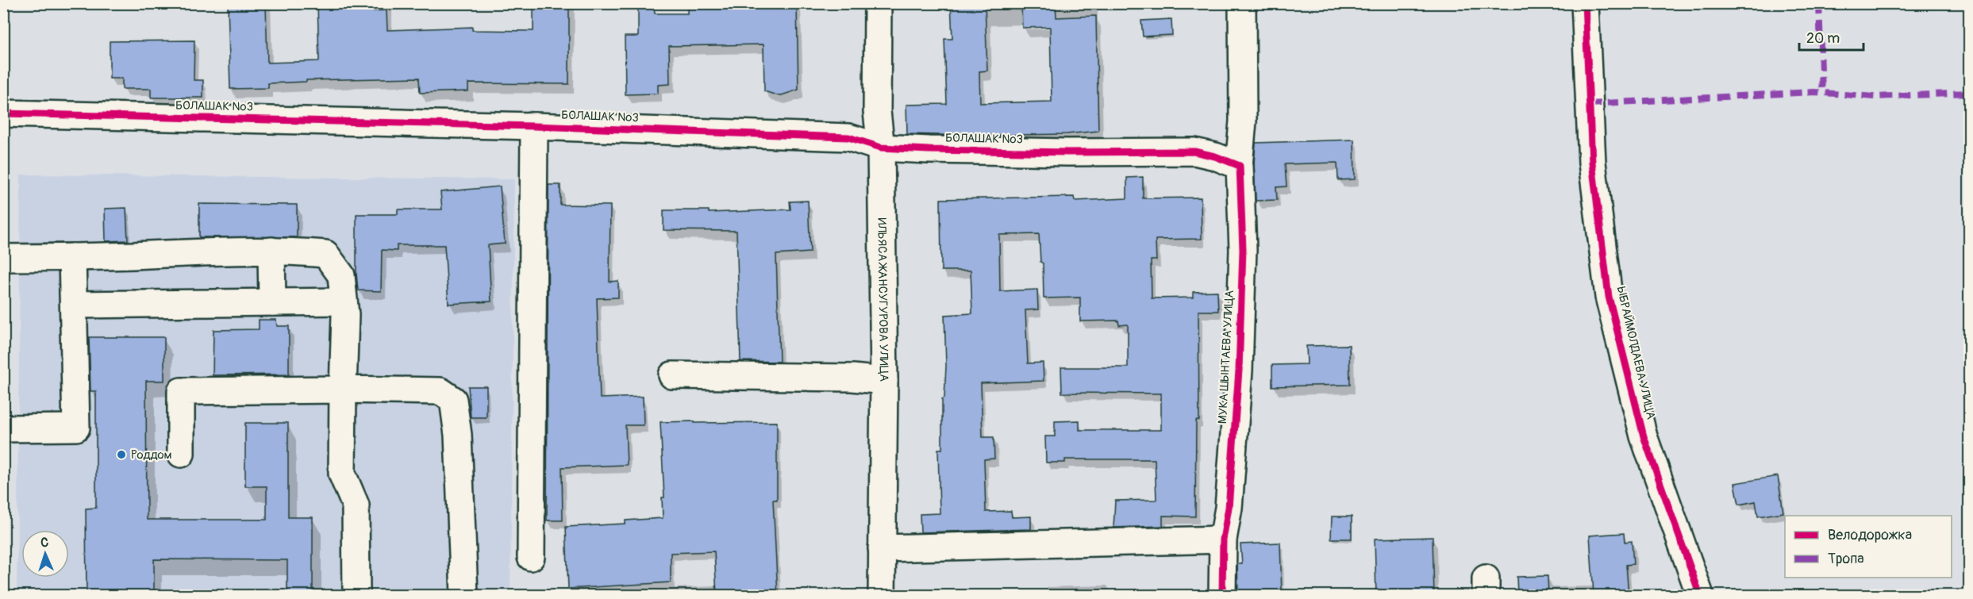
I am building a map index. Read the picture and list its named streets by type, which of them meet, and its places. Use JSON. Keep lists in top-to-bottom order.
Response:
{
  "streets": {
    "street": [
      "БОЛАШАК №3",
      "ИЛЬЯСА ЖАНСУГУРОВА УЛИЦА",
      "ЫБРАЙМОЛДАЕВА УЛИЦА",
      "МУКА ШЫНТАЕВА УЛИЦА"
    ]
  },
  "crossings": [
    ["БОЛАШАК №3", "ИЛЬЯСА ЖАНСУГУРОВА УЛИЦА"],
    ["БОЛАШАК №3", "МУКА ШЫНТАЕВА УЛИЦА"]
  ],
  "places": ["Роддом"],
  "legend": ["Велодорожка", "Тропа"],
  "scale_bar": "20 m",
  "north": "top"
}
